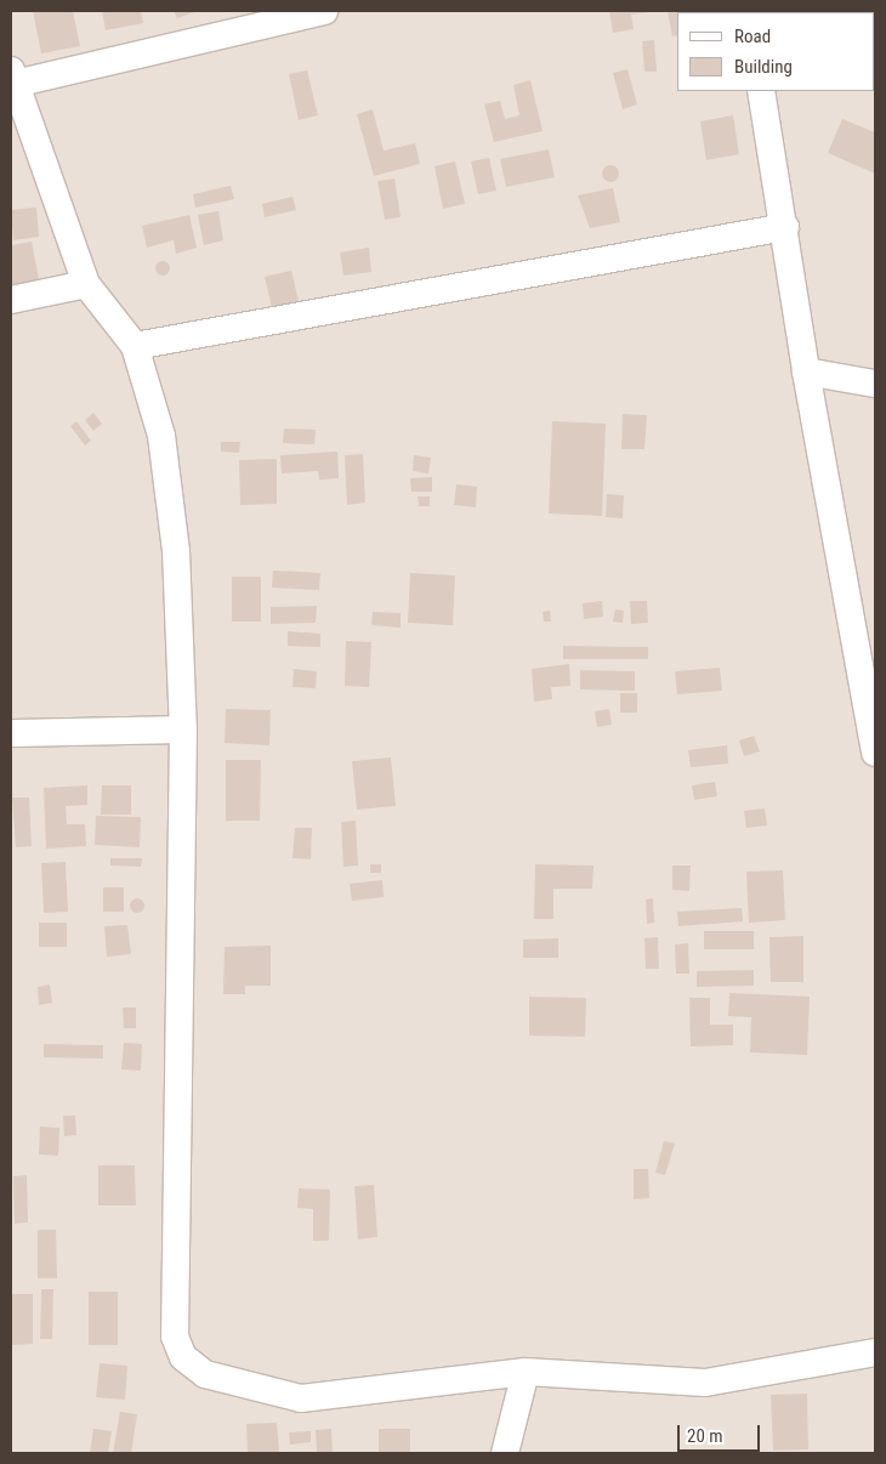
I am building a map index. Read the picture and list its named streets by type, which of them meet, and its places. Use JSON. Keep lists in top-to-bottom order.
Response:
{
  "legend": ["Road", "Building"],
  "scale_bar": "20 m"
}
